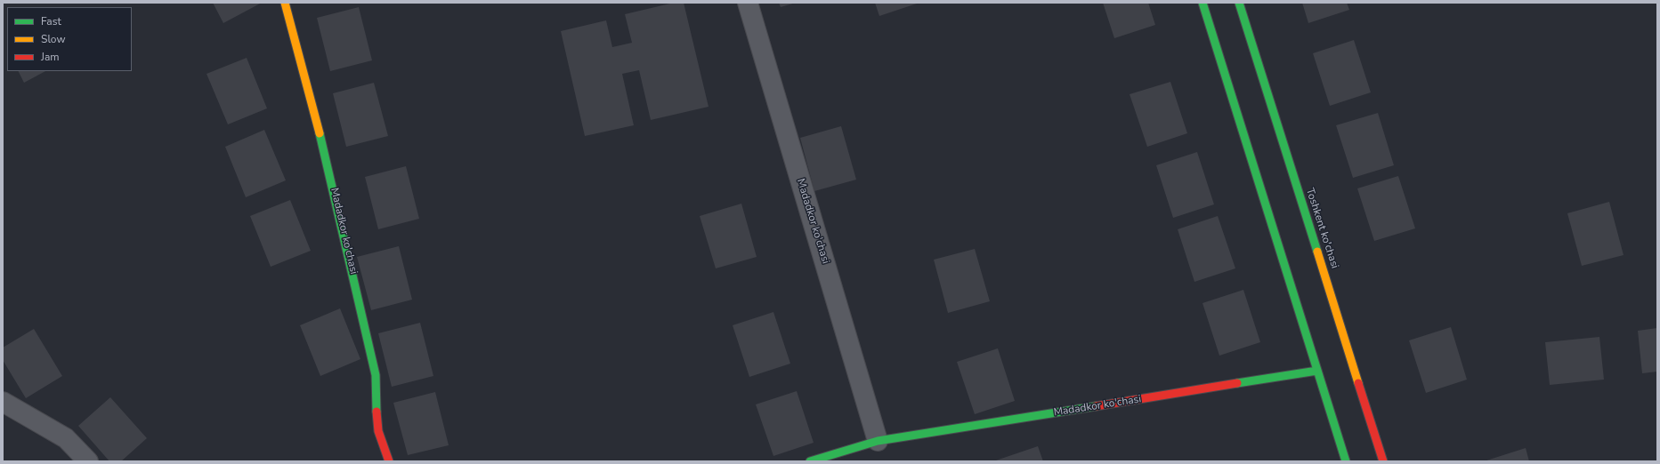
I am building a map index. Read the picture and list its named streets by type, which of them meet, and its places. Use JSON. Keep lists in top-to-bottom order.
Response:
{
  "streets": {
    "main road": ["Madadkor ko'chasi", "Toshkent ko'chasi"]
  },
  "legend": ["Fast", "Slow", "Jam"]
}
